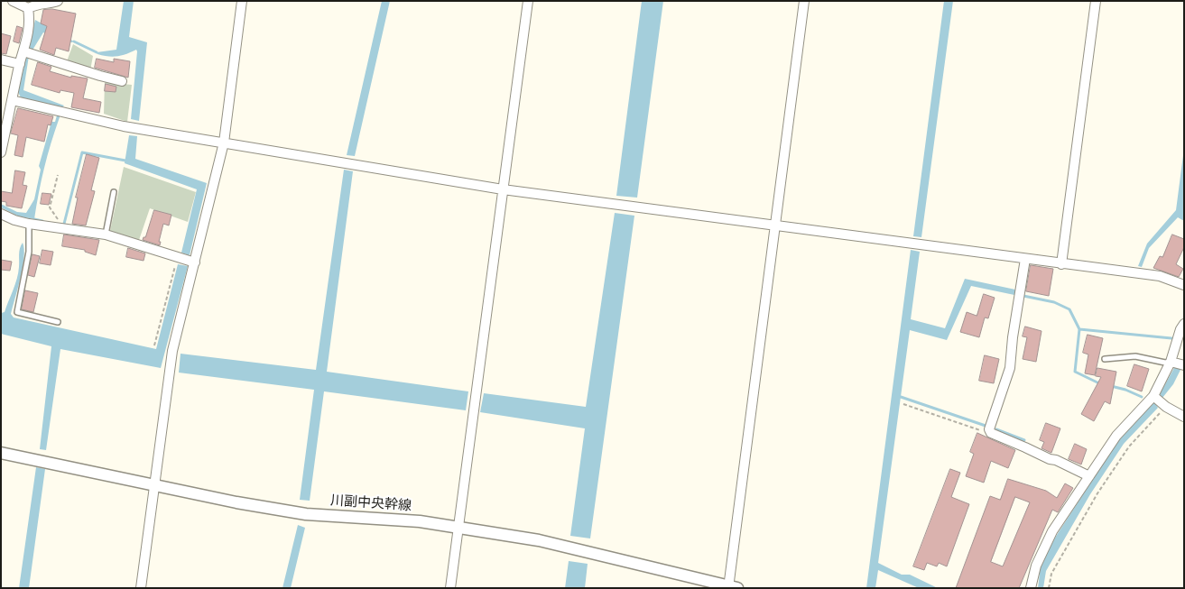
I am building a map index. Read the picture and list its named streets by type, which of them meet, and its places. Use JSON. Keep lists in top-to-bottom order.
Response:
{
  "streets": {
    "street": ["川副中央幹線"]
  }
}
